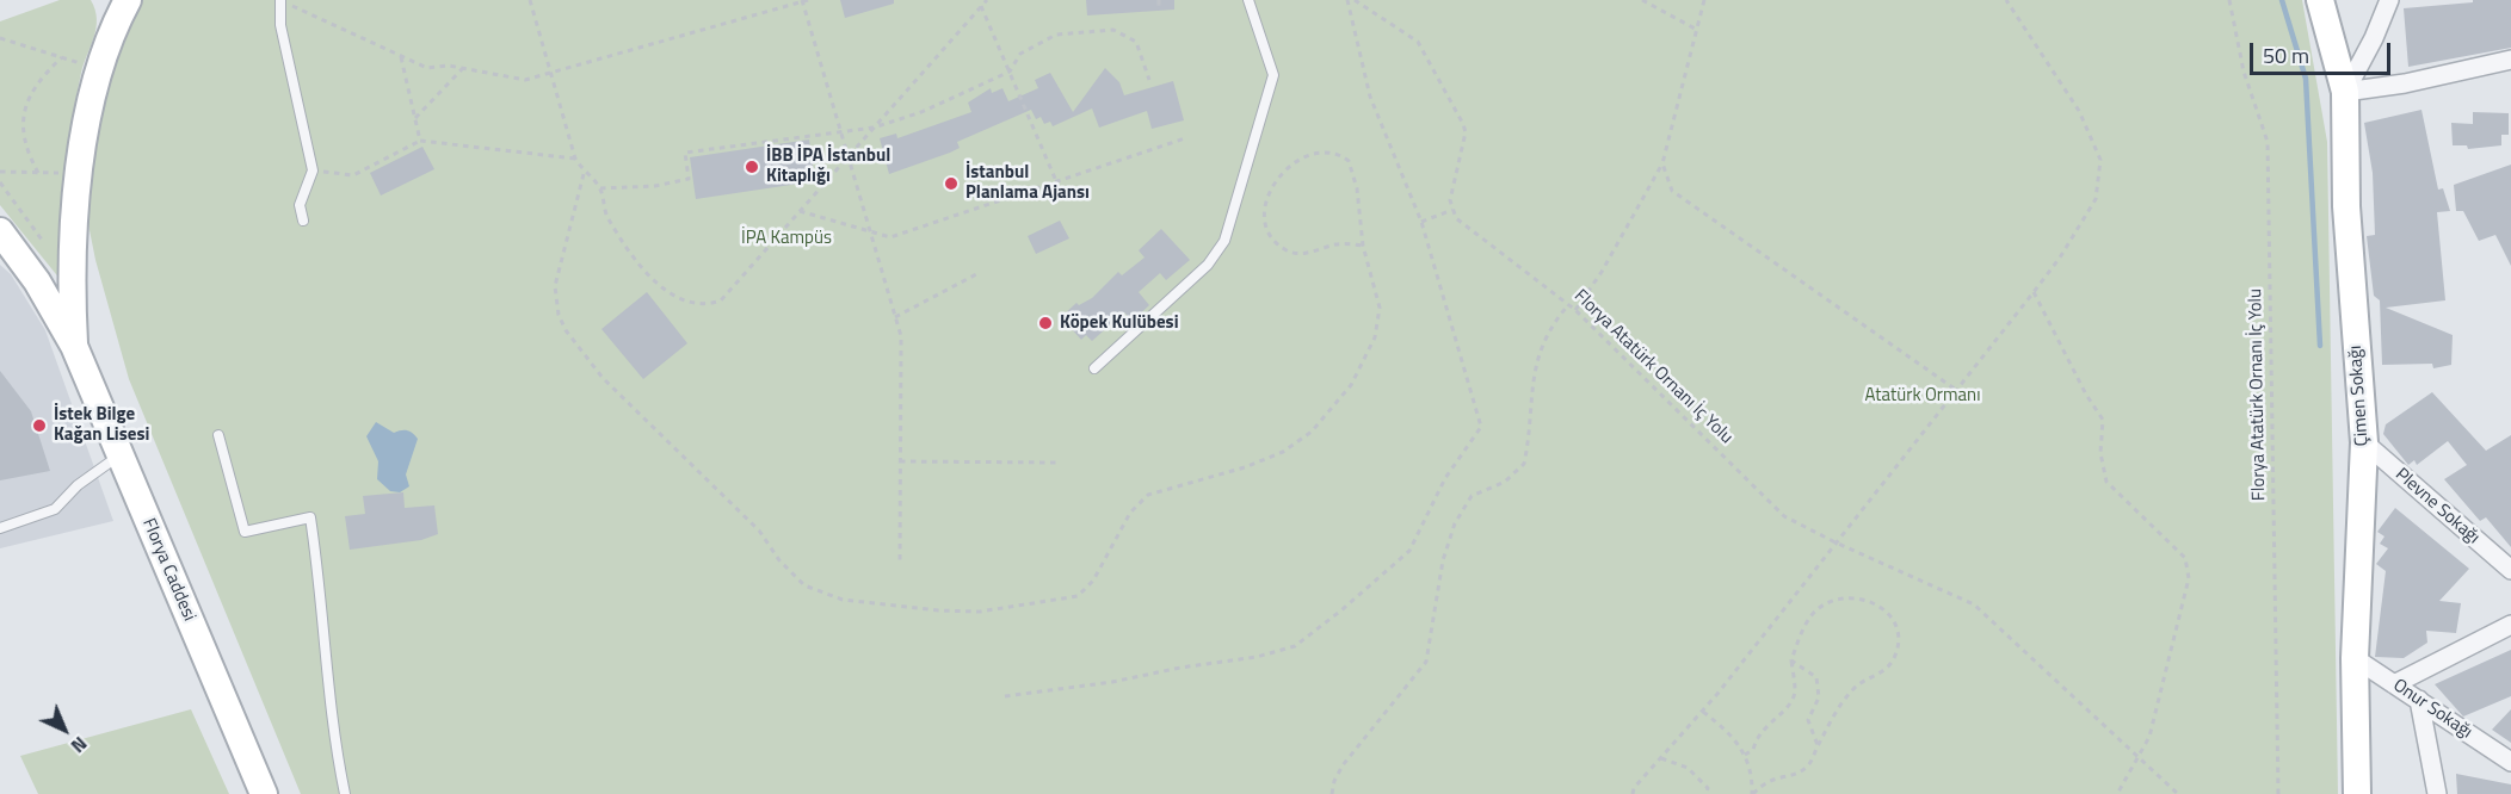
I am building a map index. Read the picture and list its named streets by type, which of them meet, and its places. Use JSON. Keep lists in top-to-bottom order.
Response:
{
  "streets": {
    "main road": ["Çimen Sokağı", "Florya Caddesi"],
    "street": ["Plevne Sokağı", "Onur Sokağı"],
    "path": ["Florya Atatürk Ornanı İç Yolu"]
  },
  "crossings": [
    ["Çimen Sokağı", "Plevne Sokağı"],
    ["Çimen Sokağı", "Onur Sokağı"]
  ],
  "parks": ["İPA Kampüs", "Atatürk Ormanı"],
  "places": [
    "İBB İPA İstanbul Kitaplığı",
    "İstanbul Planlama Ajansı",
    "Köpek Kulübesi",
    "İstek Bilge Kağan Lisesi"
  ],
  "scale_bar": "50 m",
  "north": "bottom right"
}
